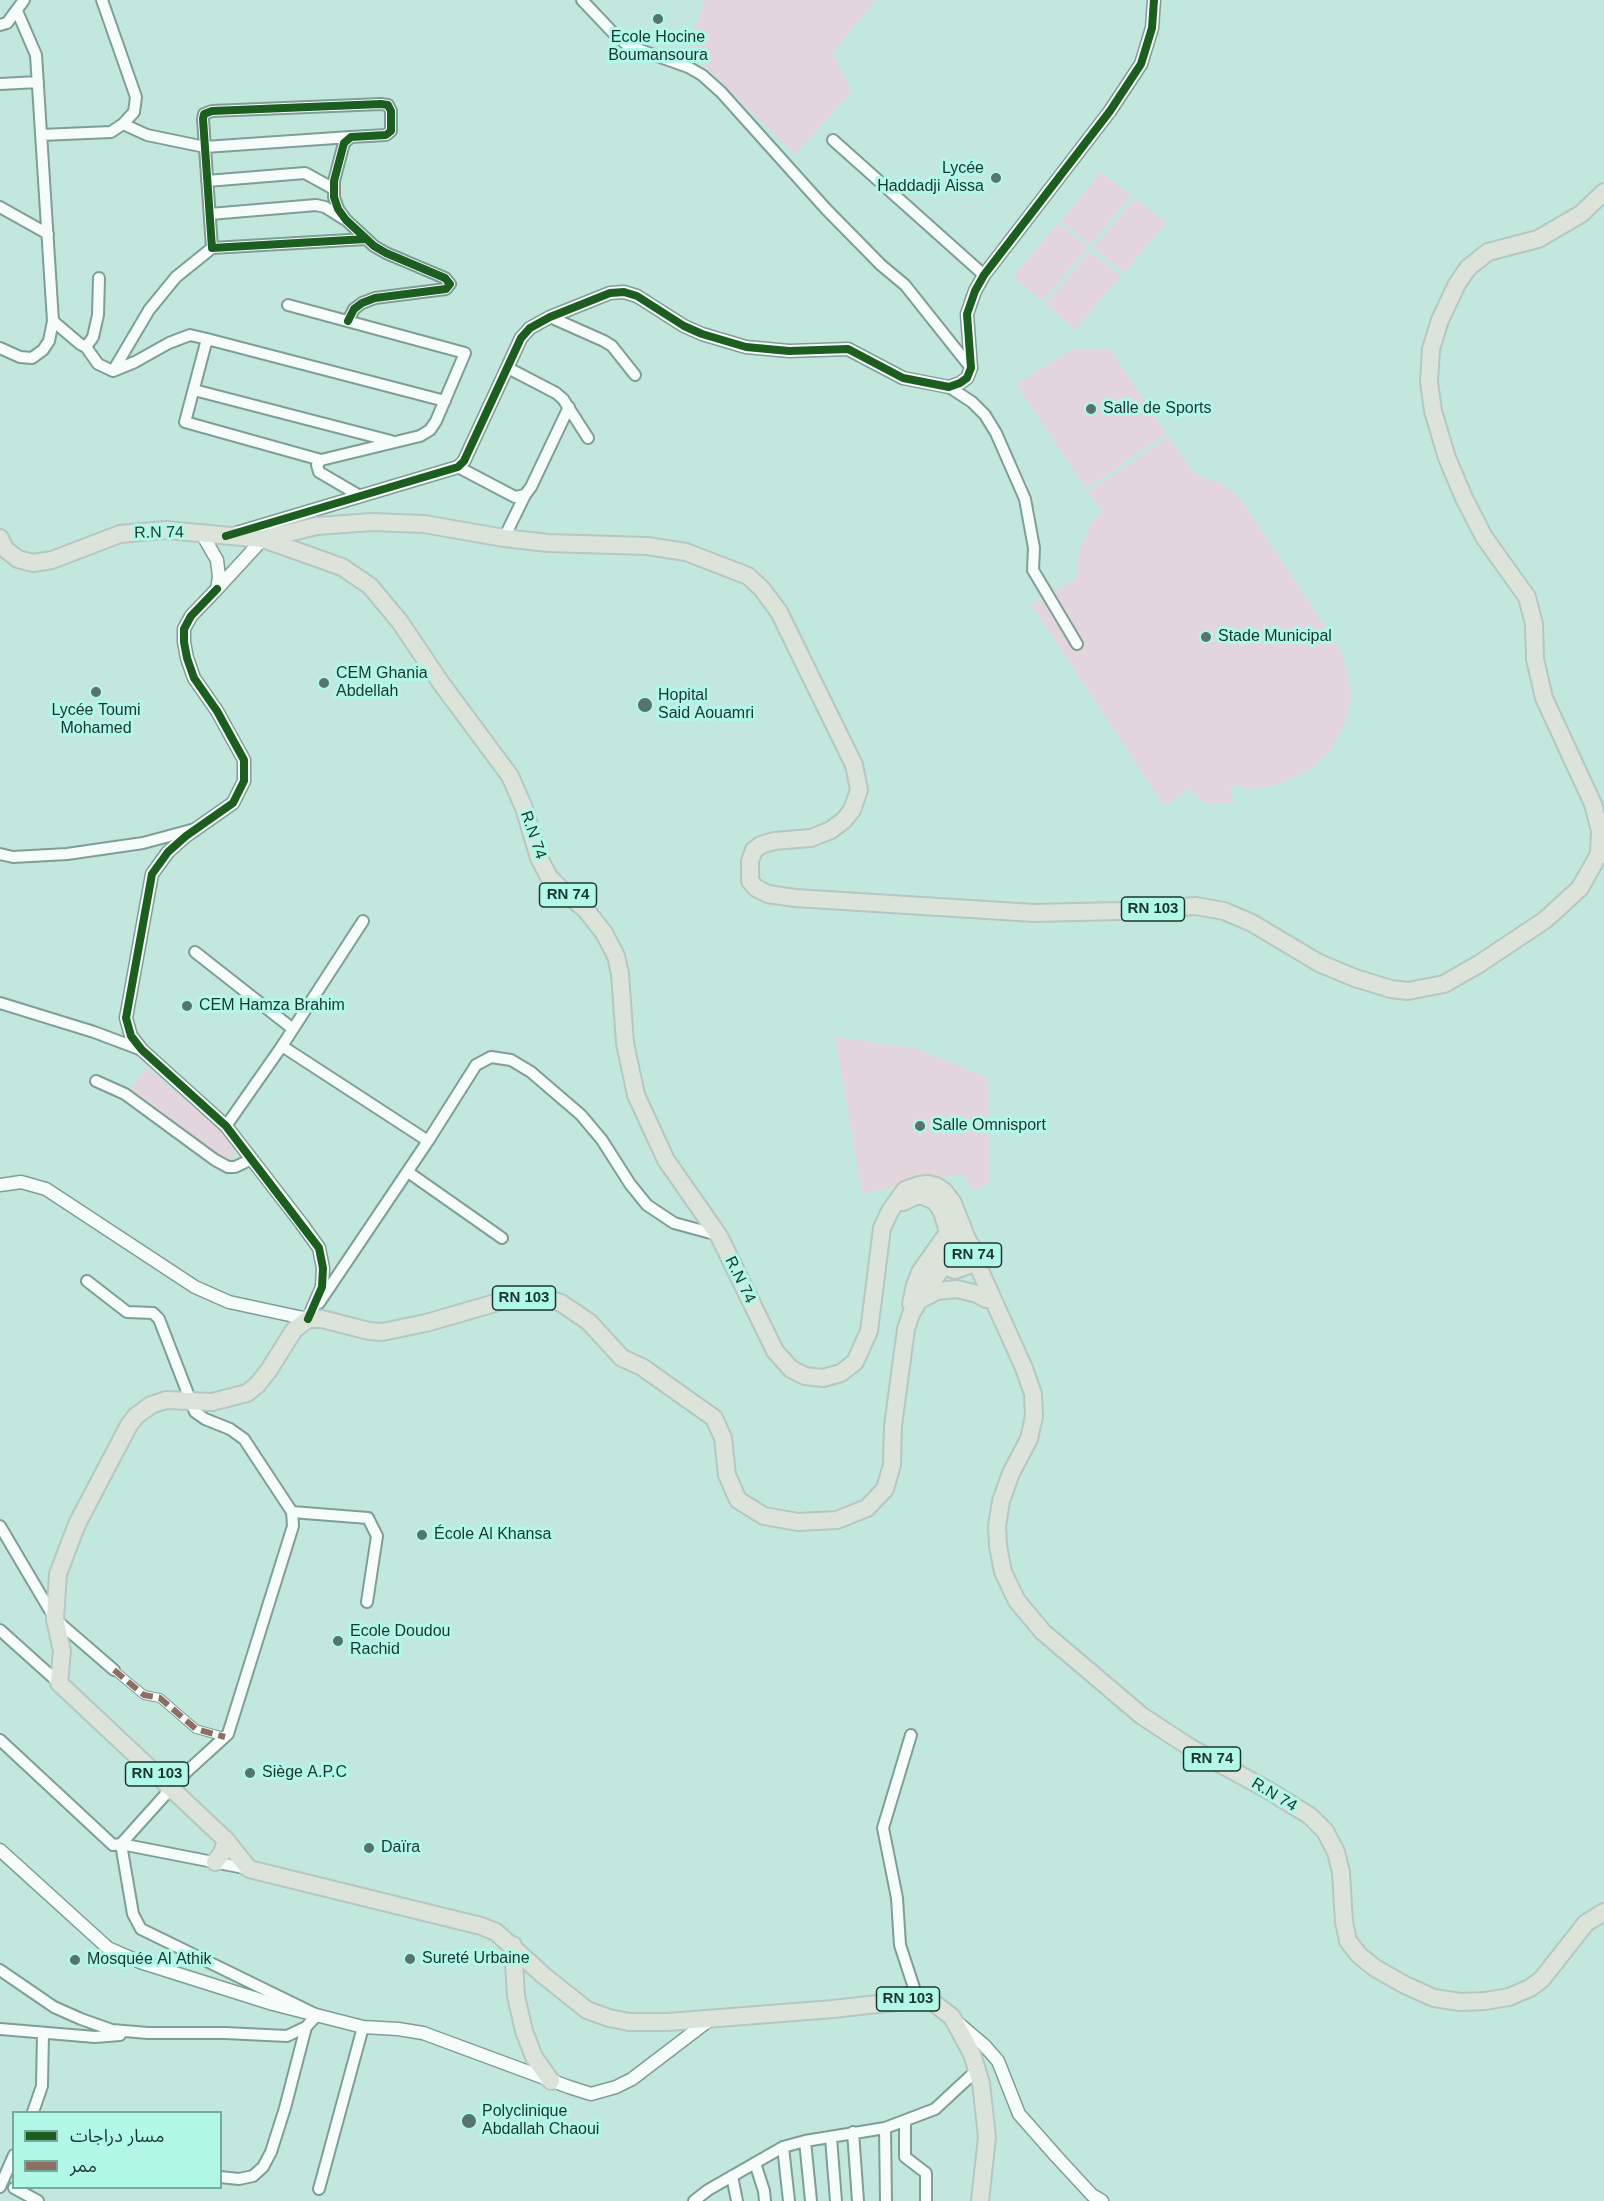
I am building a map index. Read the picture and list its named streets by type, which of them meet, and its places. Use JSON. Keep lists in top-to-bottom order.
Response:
{
  "streets": {
    "main road": ["R.N 74", "RN 74", "RN 103"]
  },
  "crossings": [
    ["R.N 74", "RN 74"],
    ["R.N 74", "RN 103"],
    ["RN 74", "RN 103"]
  ],
  "places": [
    "Ecole Hocine Boumansoura",
    "Lycée Haddadji Aissa",
    "Salle de Sports",
    "Stade Municipal",
    "CEM Ghania Abdellah",
    "Lycée Toumi Mohamed",
    "Hopital Said Aouamri",
    "CEM Hamza Brahim",
    "Salle Omnisport",
    "École Al Khansa",
    "Ecole Doudou Rachid",
    "Siège A.P.C",
    "Daïra",
    "Sureté Urbaine",
    "Mosquée Al Athik",
    "Polyclinique Abdallah Chaoui"
  ],
  "legend": ["مسار دراجات", "ممر"]
}
